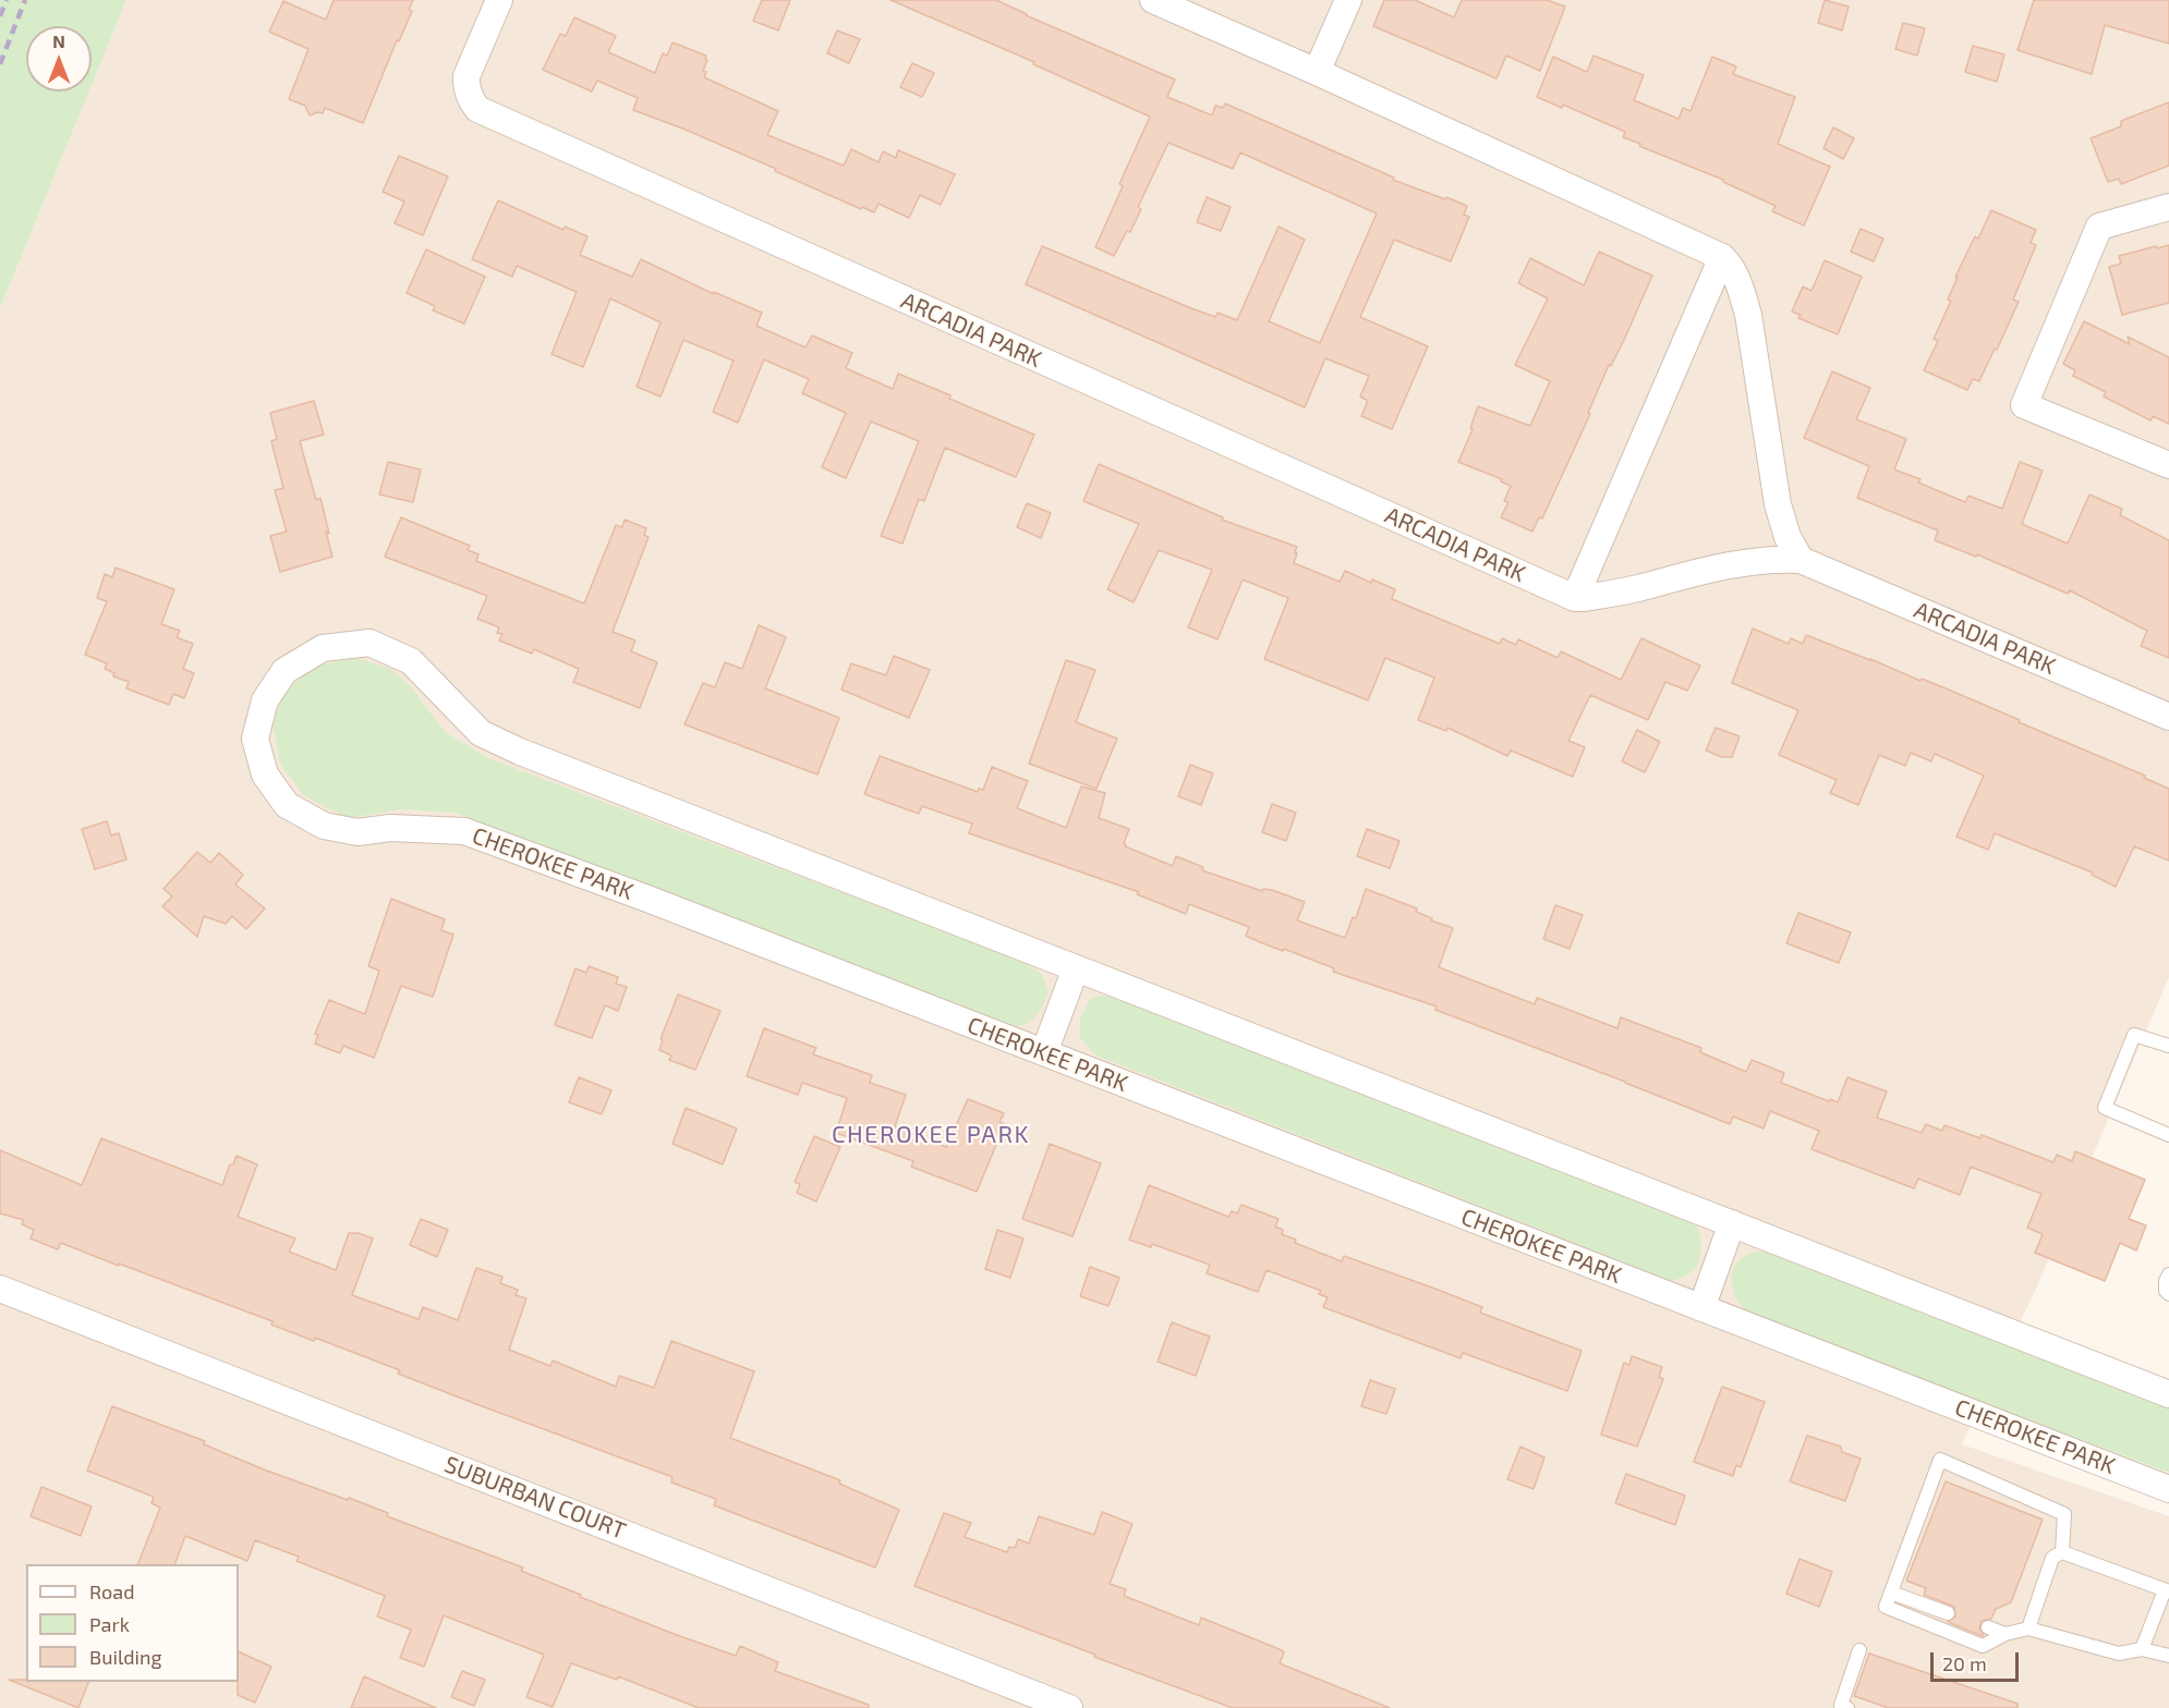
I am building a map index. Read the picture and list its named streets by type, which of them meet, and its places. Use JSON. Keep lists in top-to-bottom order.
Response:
{
  "streets": {
    "street": ["ARCADIA PARK", "CHEROKEE PARK", "SUBURBAN COURT"]
  },
  "districts": ["CHEROKEE PARK"],
  "legend": ["Road", "Park", "Building"],
  "scale_bar": "20 m",
  "north": "top"
}
